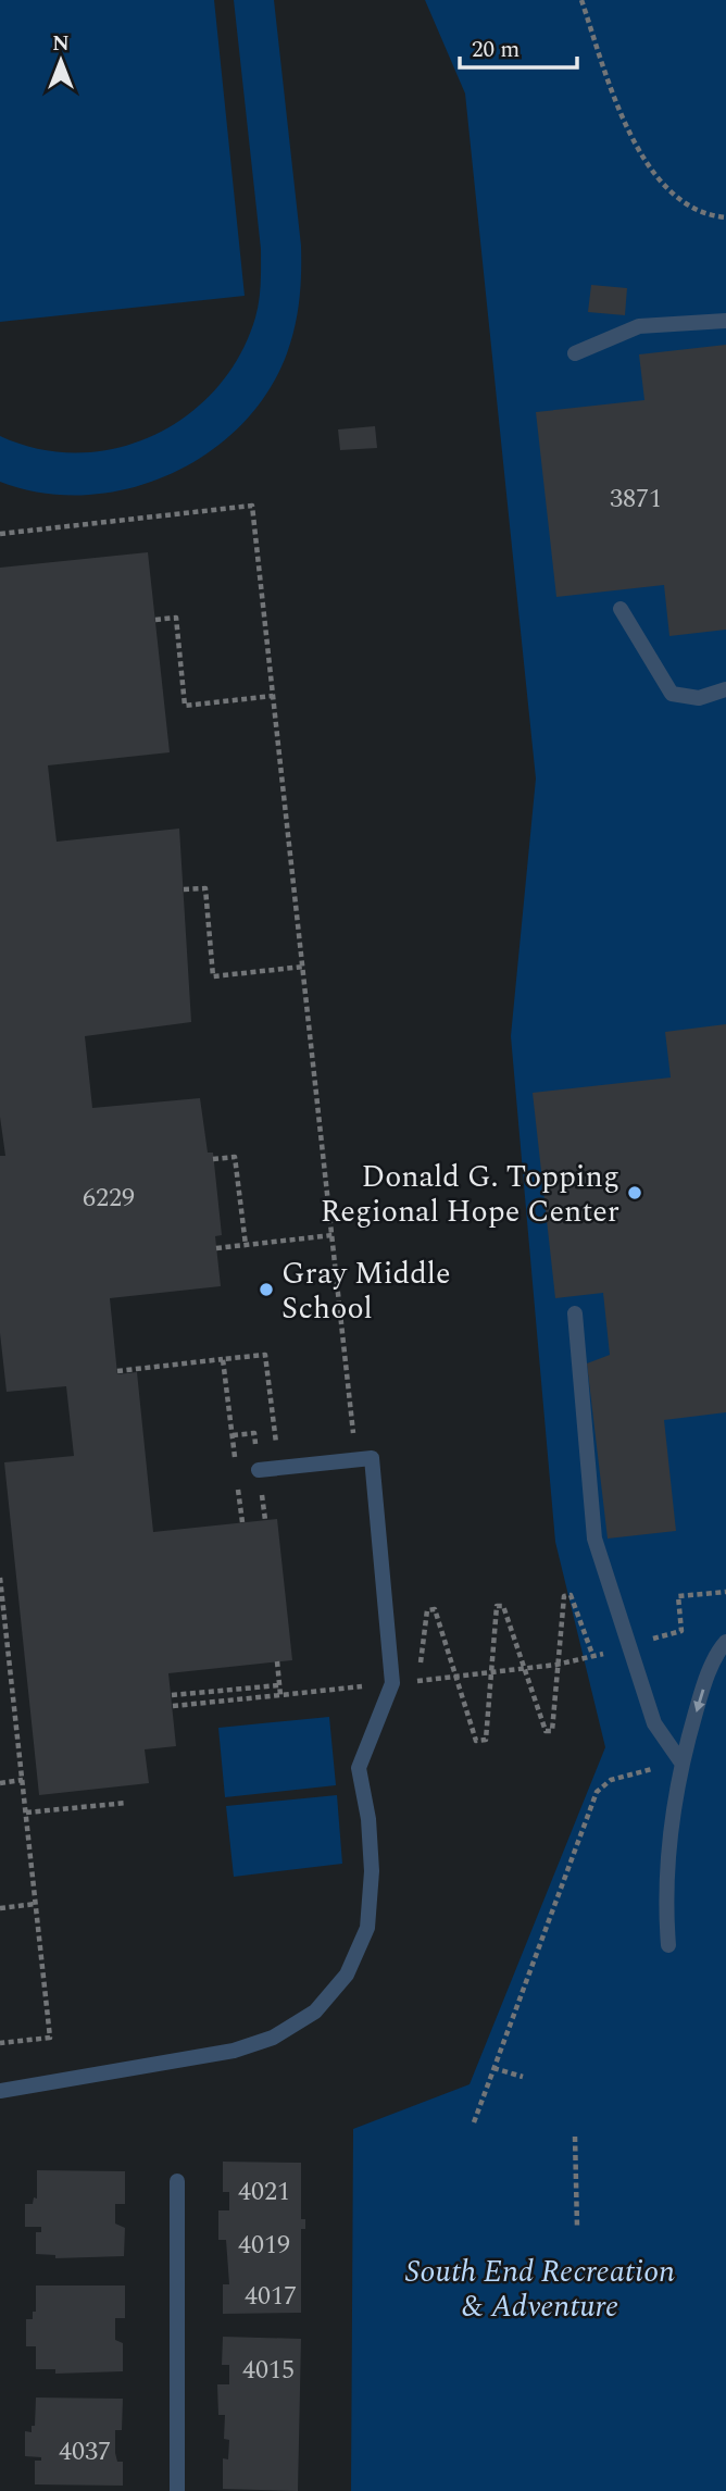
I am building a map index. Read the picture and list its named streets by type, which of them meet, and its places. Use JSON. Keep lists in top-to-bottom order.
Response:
{
  "parks": ["South End Recreation & Adventure"],
  "places": ["Donald G. Topping Regional Hope Center", "Gray Middle School"],
  "house_numbers": [
    "3871",
    "6229",
    "4021",
    "4019",
    "4017",
    "4015",
    "4037"
  ],
  "scale_bar": "20 m",
  "north": "top"
}
